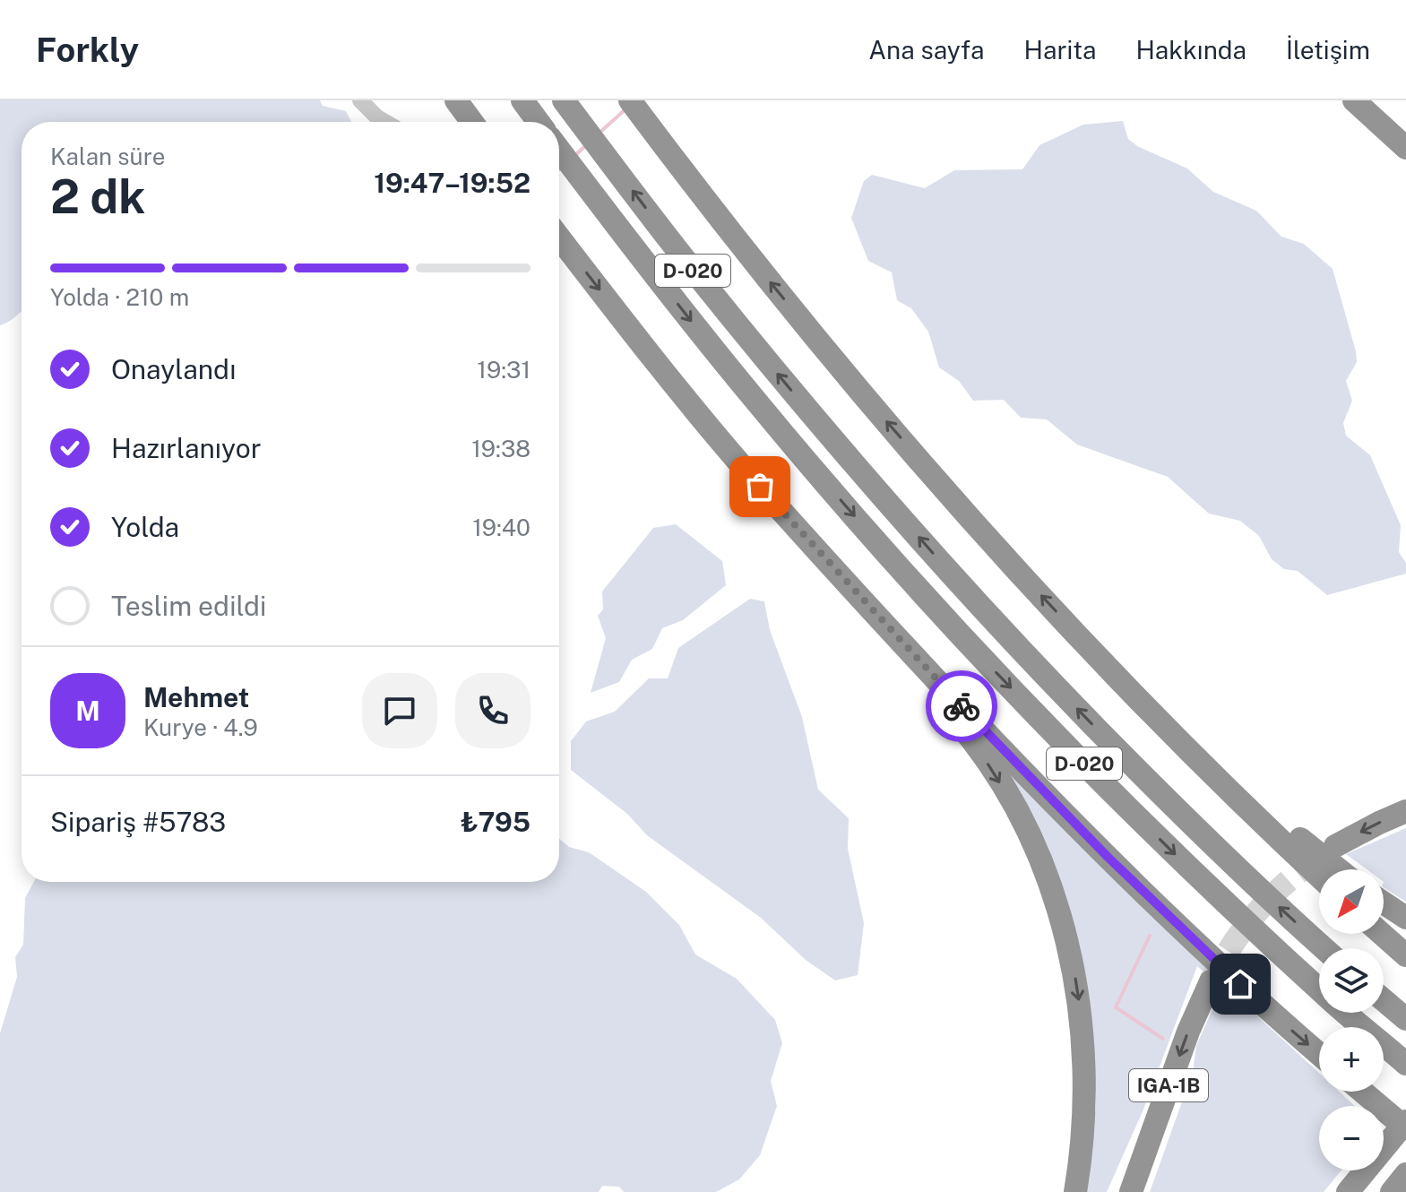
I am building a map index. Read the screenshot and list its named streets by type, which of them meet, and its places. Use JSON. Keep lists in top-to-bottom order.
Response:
{
  "streets": {
    "highway": ["D-020", "IGA-1B"]
  },
  "north": "bottom left",
  "page": {
    "header": "Forkly",
    "nav": [
      "Ana sayfa",
      "Harita",
      "Hakkında",
      "İletişim"
    ],
    "heading": ["2 dk", "Kalan süre", "19:47–19:52"],
    "panel": [
      "Mehmet",
      "Kurye · 4.9",
      "Sipariş #5783",
      "₺795"
    ],
    "bar": "Yolda · 210 m",
    "list": [
      ["Onaylandı", "19:31"],
      ["Hazırlanıyor", "19:38"],
      ["Yolda", "19:40"],
      "Teslim edildi"
    ],
    "round": "M",
    "map_buttons": ["+", "−"]
  }
}
